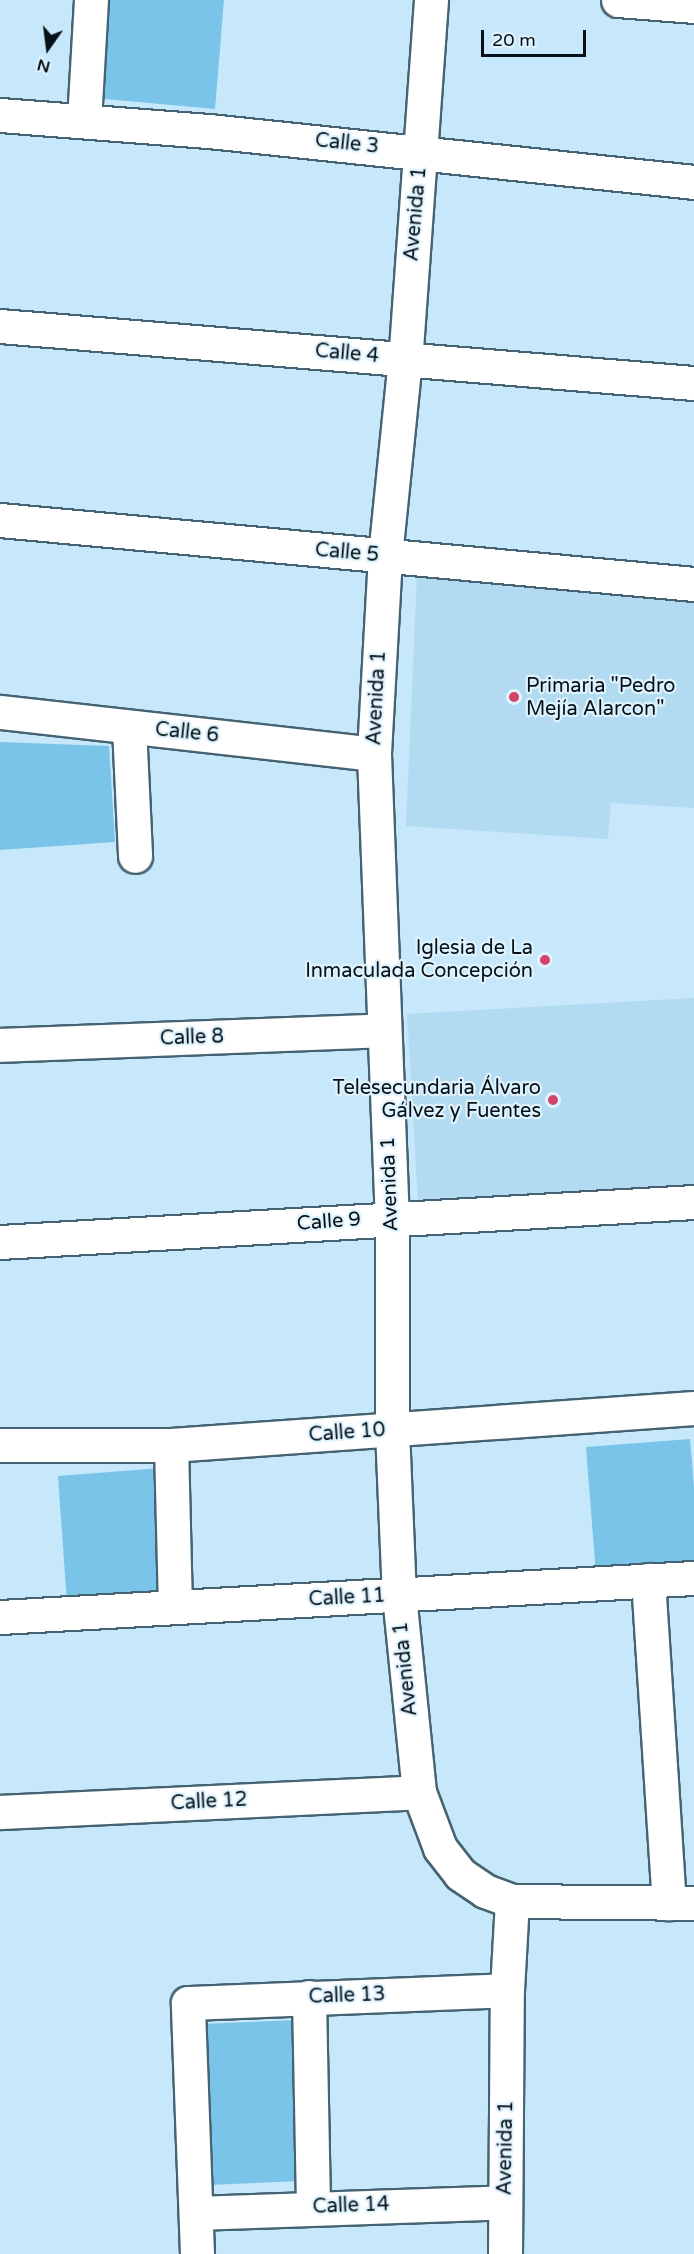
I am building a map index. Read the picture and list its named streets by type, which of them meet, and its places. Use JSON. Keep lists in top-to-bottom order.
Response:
{
  "streets": {
    "street": [
      "Calle 3",
      "Avenida 1",
      "Calle 4",
      "Calle 5",
      "Calle 6",
      "Calle 8",
      "Calle 9",
      "Calle 10",
      "Calle 11",
      "Calle 12",
      "Calle 13",
      "Calle 14"
    ]
  },
  "crossings": [
    ["Calle 3", "Avenida 1"],
    ["Avenida 1", "Calle 4"],
    ["Avenida 1", "Calle 5"],
    ["Avenida 1", "Calle 6"],
    ["Avenida 1", "Calle 8"],
    ["Avenida 1", "Calle 9"],
    ["Avenida 1", "Calle 10"],
    ["Avenida 1", "Calle 11"],
    ["Avenida 1", "Calle 12"],
    ["Avenida 1", "Calle 13"],
    ["Avenida 1", "Calle 14"],
    ["Calle 13", "Calle 14"]
  ],
  "places": ["Primaria \"Pedro Mejía Alarcon\"", "Iglesia de La Inmaculada Concepción", "Telesecundaria Álvaro Gálvez y Fuentes"],
  "scale_bar": "20 m",
  "north": "bottom"
}
